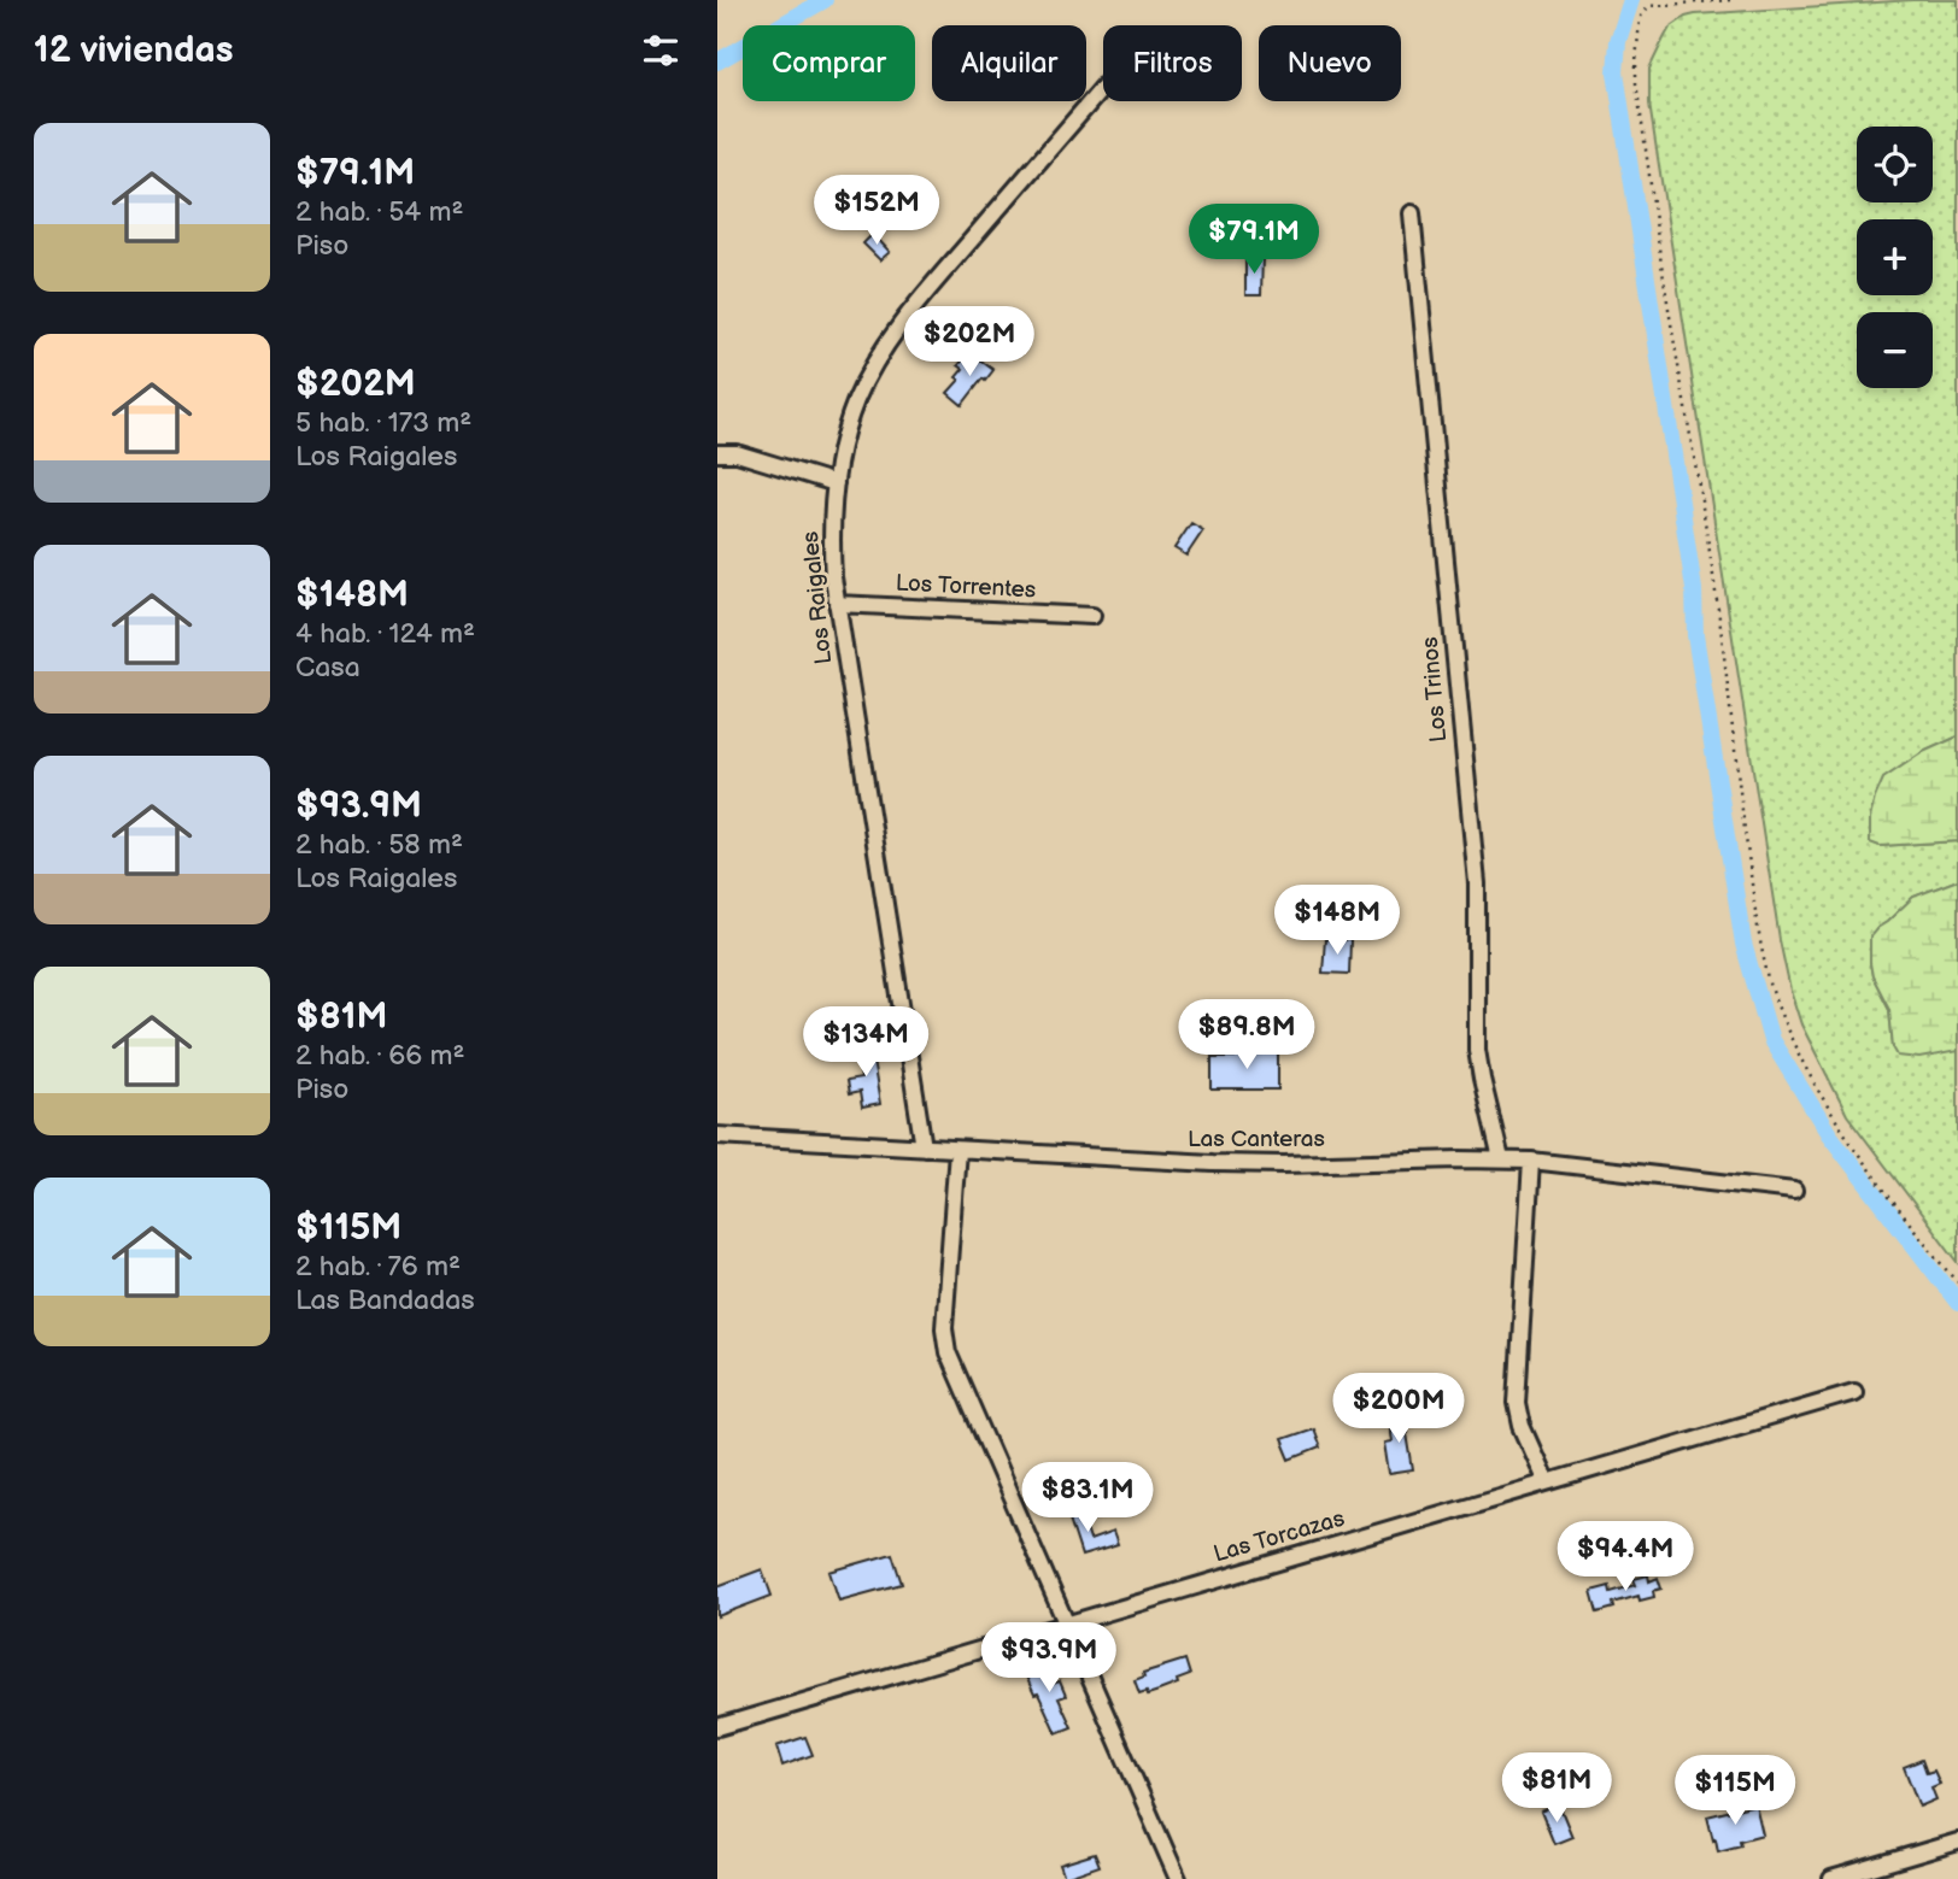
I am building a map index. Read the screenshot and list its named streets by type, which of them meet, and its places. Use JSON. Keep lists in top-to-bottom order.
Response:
{
  "streets": {
    "street": [
      "Los Torrentes",
      "Los Raigales",
      "Los Trinos",
      "Las Canteras",
      "Las Torcazas"
    ]
  },
  "crossings": [
    ["Los Torrentes", "Los Raigales"],
    ["Los Raigales", "Las Canteras"],
    ["Los Trinos", "Las Canteras"]
  ],
  "page": {
    "heading": "12 viviendas",
    "chip": [
      "Comprar",
      "Alquilar",
      "Filtros",
      "Nuevo"
    ],
    "list": [
      {
        "name": "$79.1M",
        "note": "2 hab. · 54 m² · Piso"
      },
      {
        "name": "$202M",
        "note": "5 hab. · 173 m² · Los Raigales"
      },
      {
        "name": "$148M",
        "note": "4 hab. · 124 m² · Casa"
      },
      {
        "name": "$93.9M",
        "note": "2 hab. · 58 m² · Los Raigales"
      },
      {
        "name": "$81M",
        "note": "2 hab. · 66 m² · Piso"
      },
      {
        "name": "$115M",
        "note": "2 hab. · 76 m² · Las Bandadas"
      }
    ],
    "map_buttons": ["+", "−"],
    "price": [
      "$152M",
      "$79.1M",
      "$202M",
      "$148M",
      "$89.8M",
      "$134M",
      "$200M",
      "$83.1M",
      "$94.4M",
      "$93.9M",
      "$81M",
      "$115M"
    ]
  }
}
